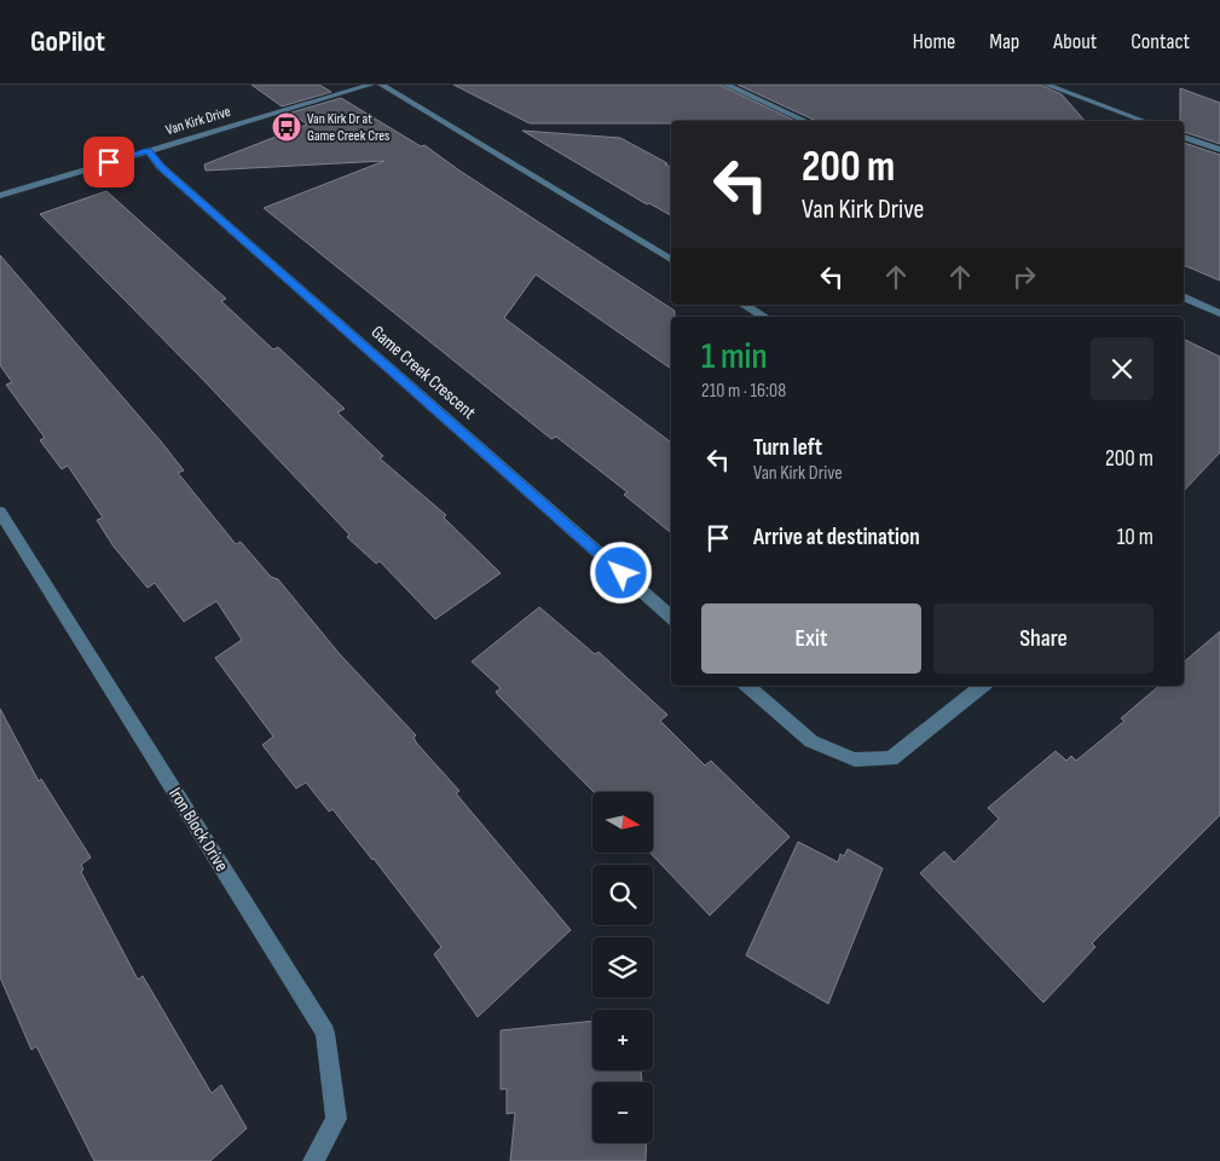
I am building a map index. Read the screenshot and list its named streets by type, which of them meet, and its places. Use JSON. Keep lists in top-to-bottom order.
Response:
{
  "streets": {
    "street": ["Van Kirk Drive", "Game Creek Crescent", "Iron Block Drive"]
  },
  "crossings": [
    ["Van Kirk Drive", "Game Creek Crescent"]
  ],
  "places": {
    "bus stop": ["Van Kirk Dr at Game Creek Cres"]
  },
  "north": "right",
  "page": {
    "header": "GoPilot",
    "nav": [
      "Home",
      "Map",
      "About",
      "Contact"
    ],
    "turn": ["200 m", "Van Kirk Drive"],
    "heading": ["1 min", "210 m · 16:08"],
    "list": [
      {
        "name": "Turn left",
        "note": "Van Kirk Drive",
        "value": "200 m"
      },
      {
        "name": "Arrive at destination",
        "value": "10 m"
      }
    ],
    "buttons": ["Exit", "Share"],
    "map_buttons": ["+", "−"]
  }
}
